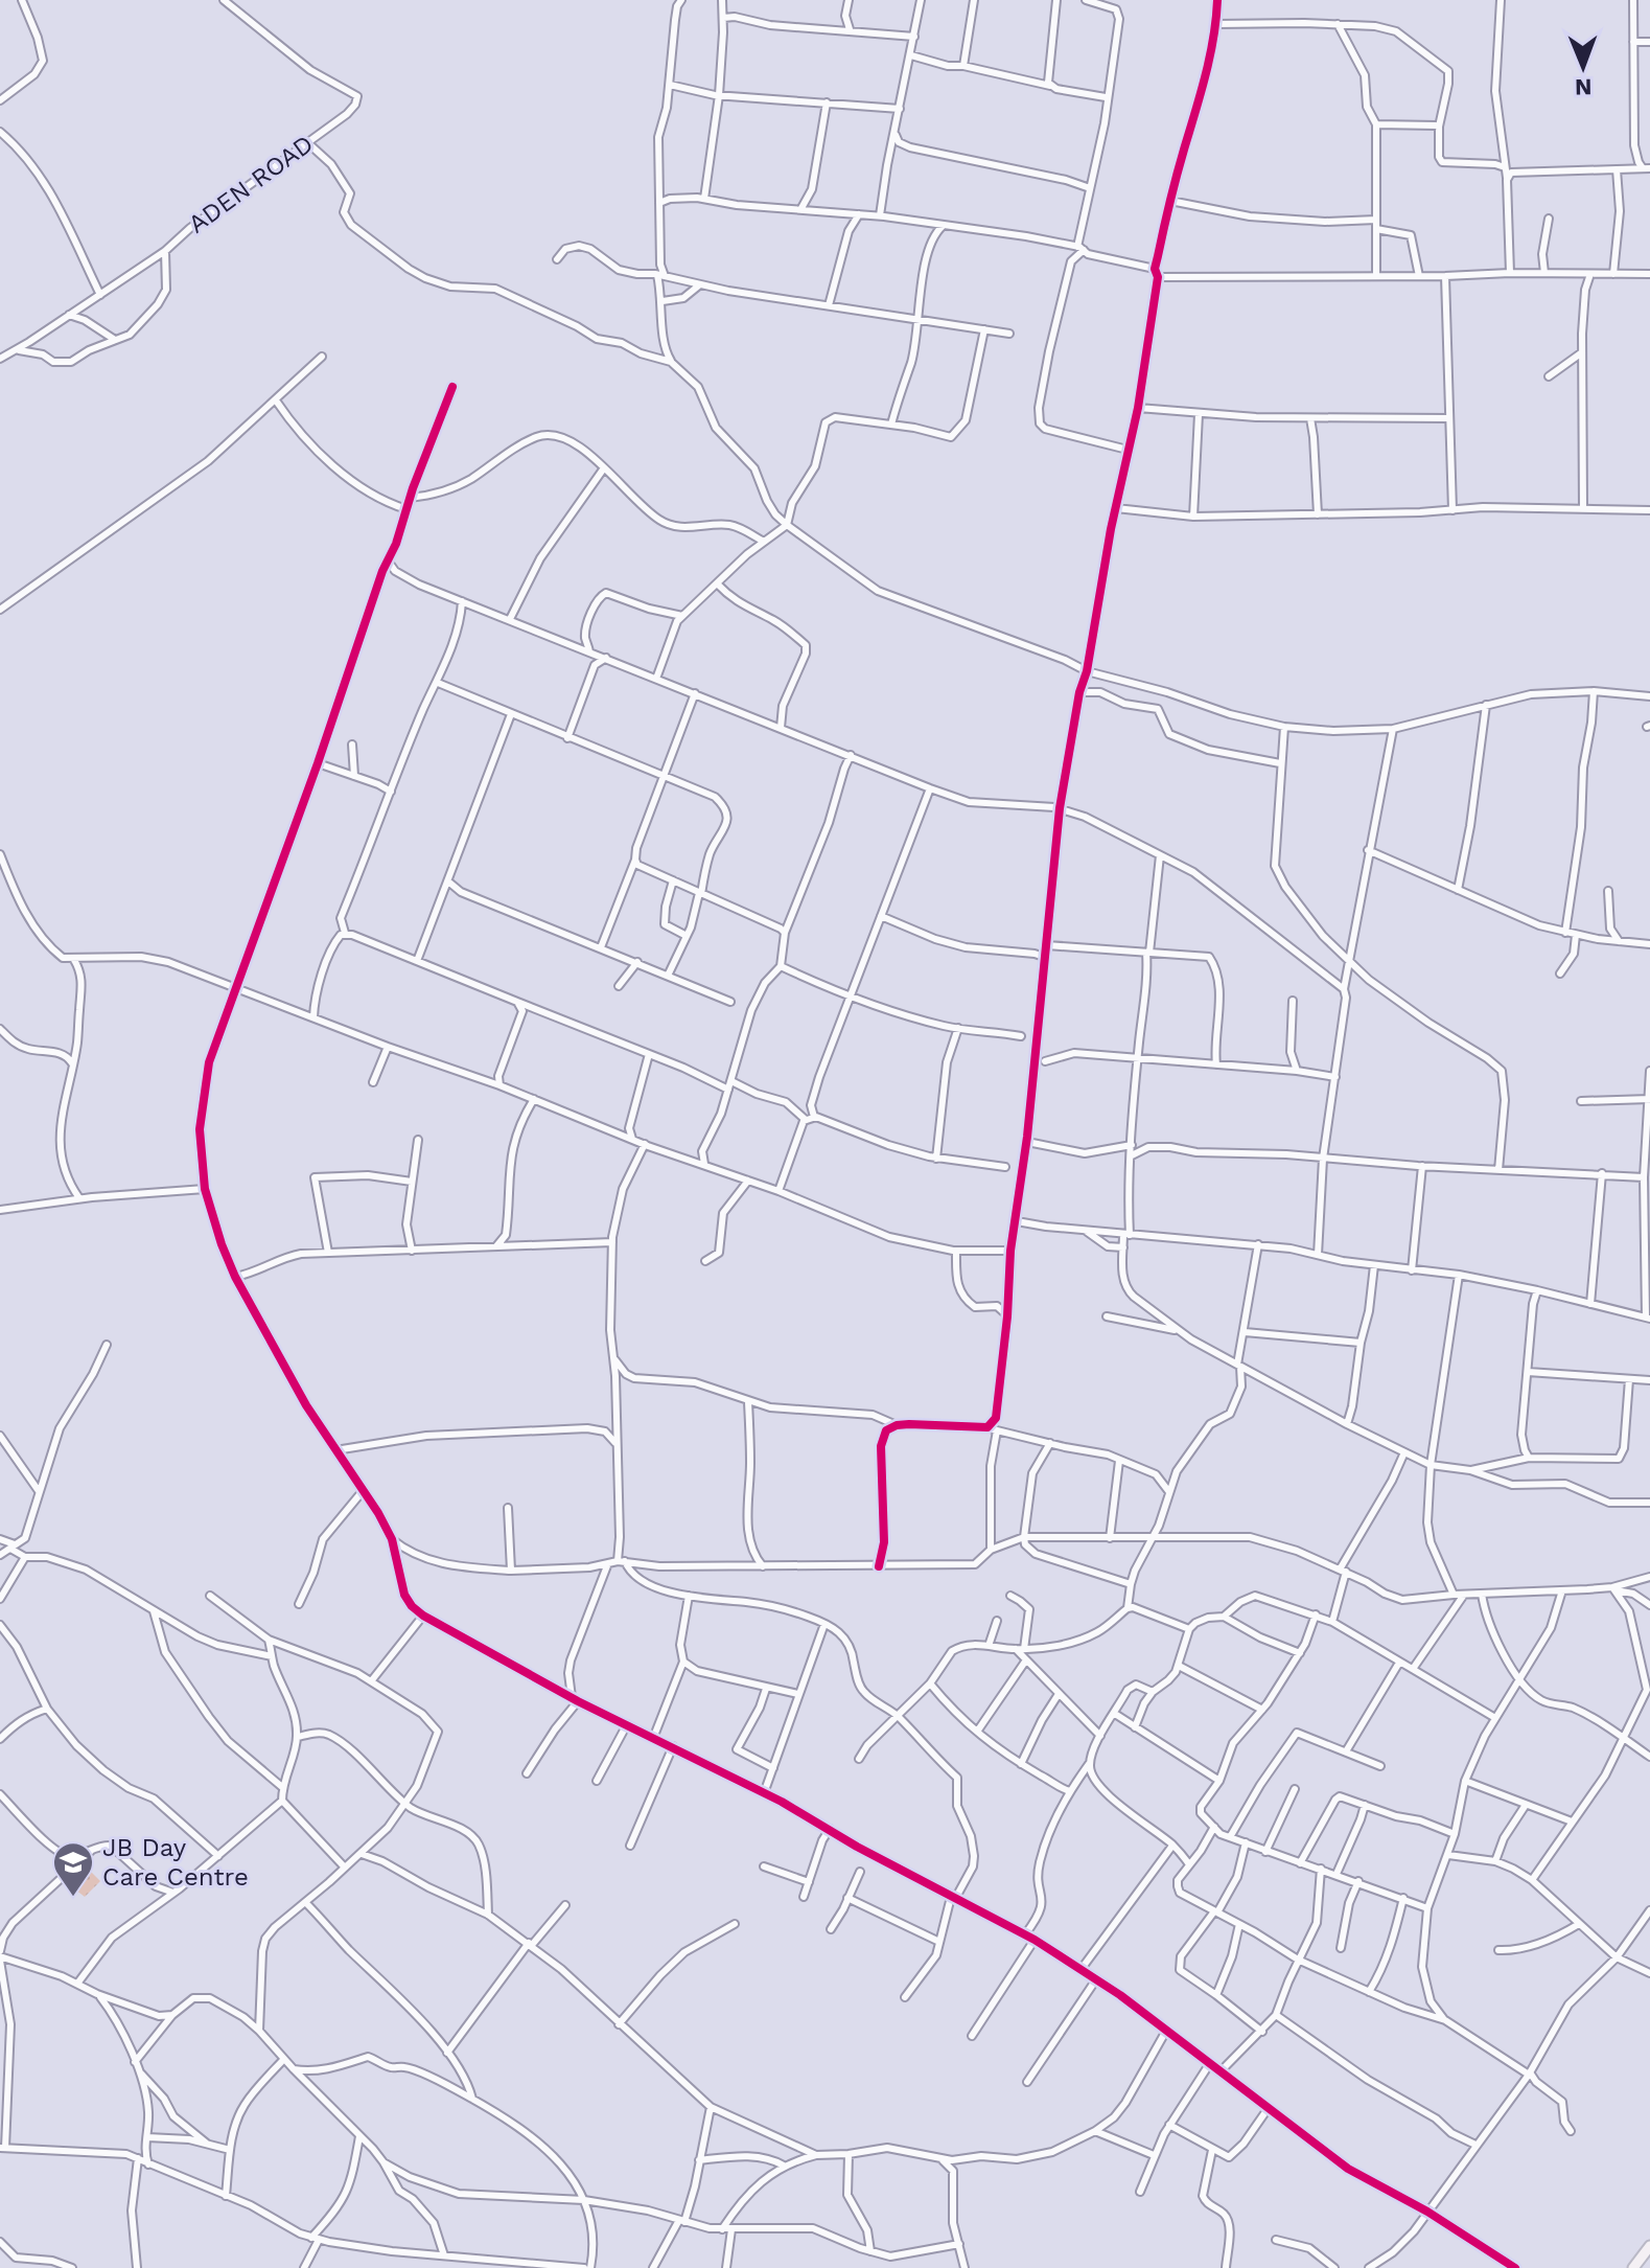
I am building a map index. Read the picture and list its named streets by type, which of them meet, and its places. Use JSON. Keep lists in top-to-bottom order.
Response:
{
  "streets": {
    "street": ["ADEN ROAD"]
  },
  "places": {
    "school or university": ["JB Day Care Centre"]
  },
  "north": "bottom"
}
